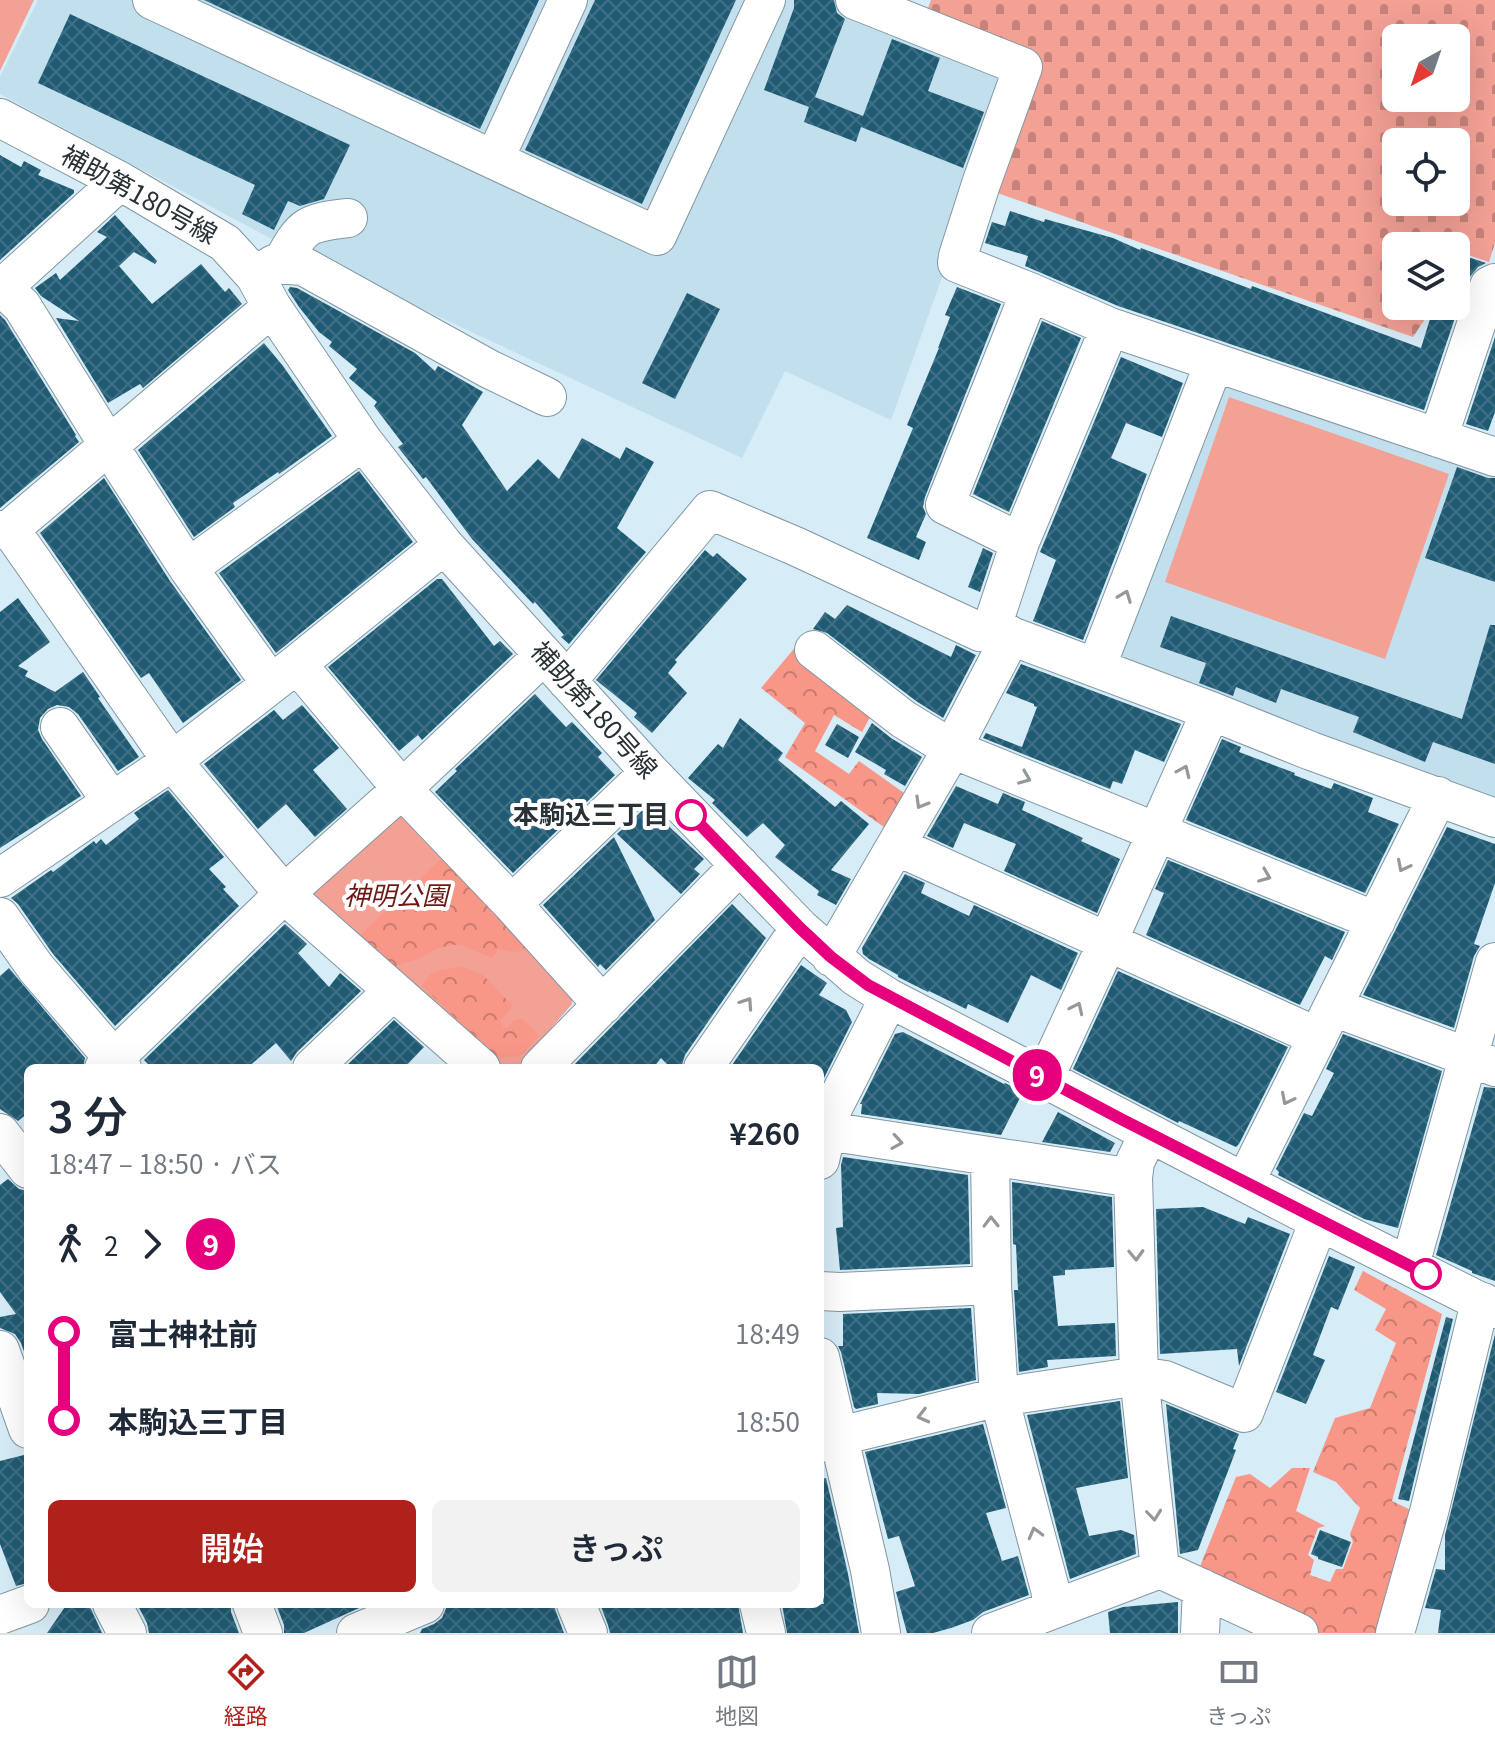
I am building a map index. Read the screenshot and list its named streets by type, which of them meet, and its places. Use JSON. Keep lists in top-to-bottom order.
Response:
{
  "streets": {
    "street": ["補助第180号線"]
  },
  "parks": ["神明公園"],
  "places": ["本駒込三丁目"],
  "lines": ["bus line 9"],
  "north": "bottom left",
  "page": {
    "on_map": "9",
    "heading": ["3 分", "18:47 – 18:50 · バス", "¥260"],
    "legs": ["2", "9"],
    "list": [
      {
        "name": "富士神社前",
        "value": "18:49"
      },
      {
        "name": "本駒込三丁目",
        "value": "18:50"
      }
    ],
    "buttons": ["開始", "きっぷ"],
    "tabs": ["経路", "地図", "きっぷ"]
  }
}
